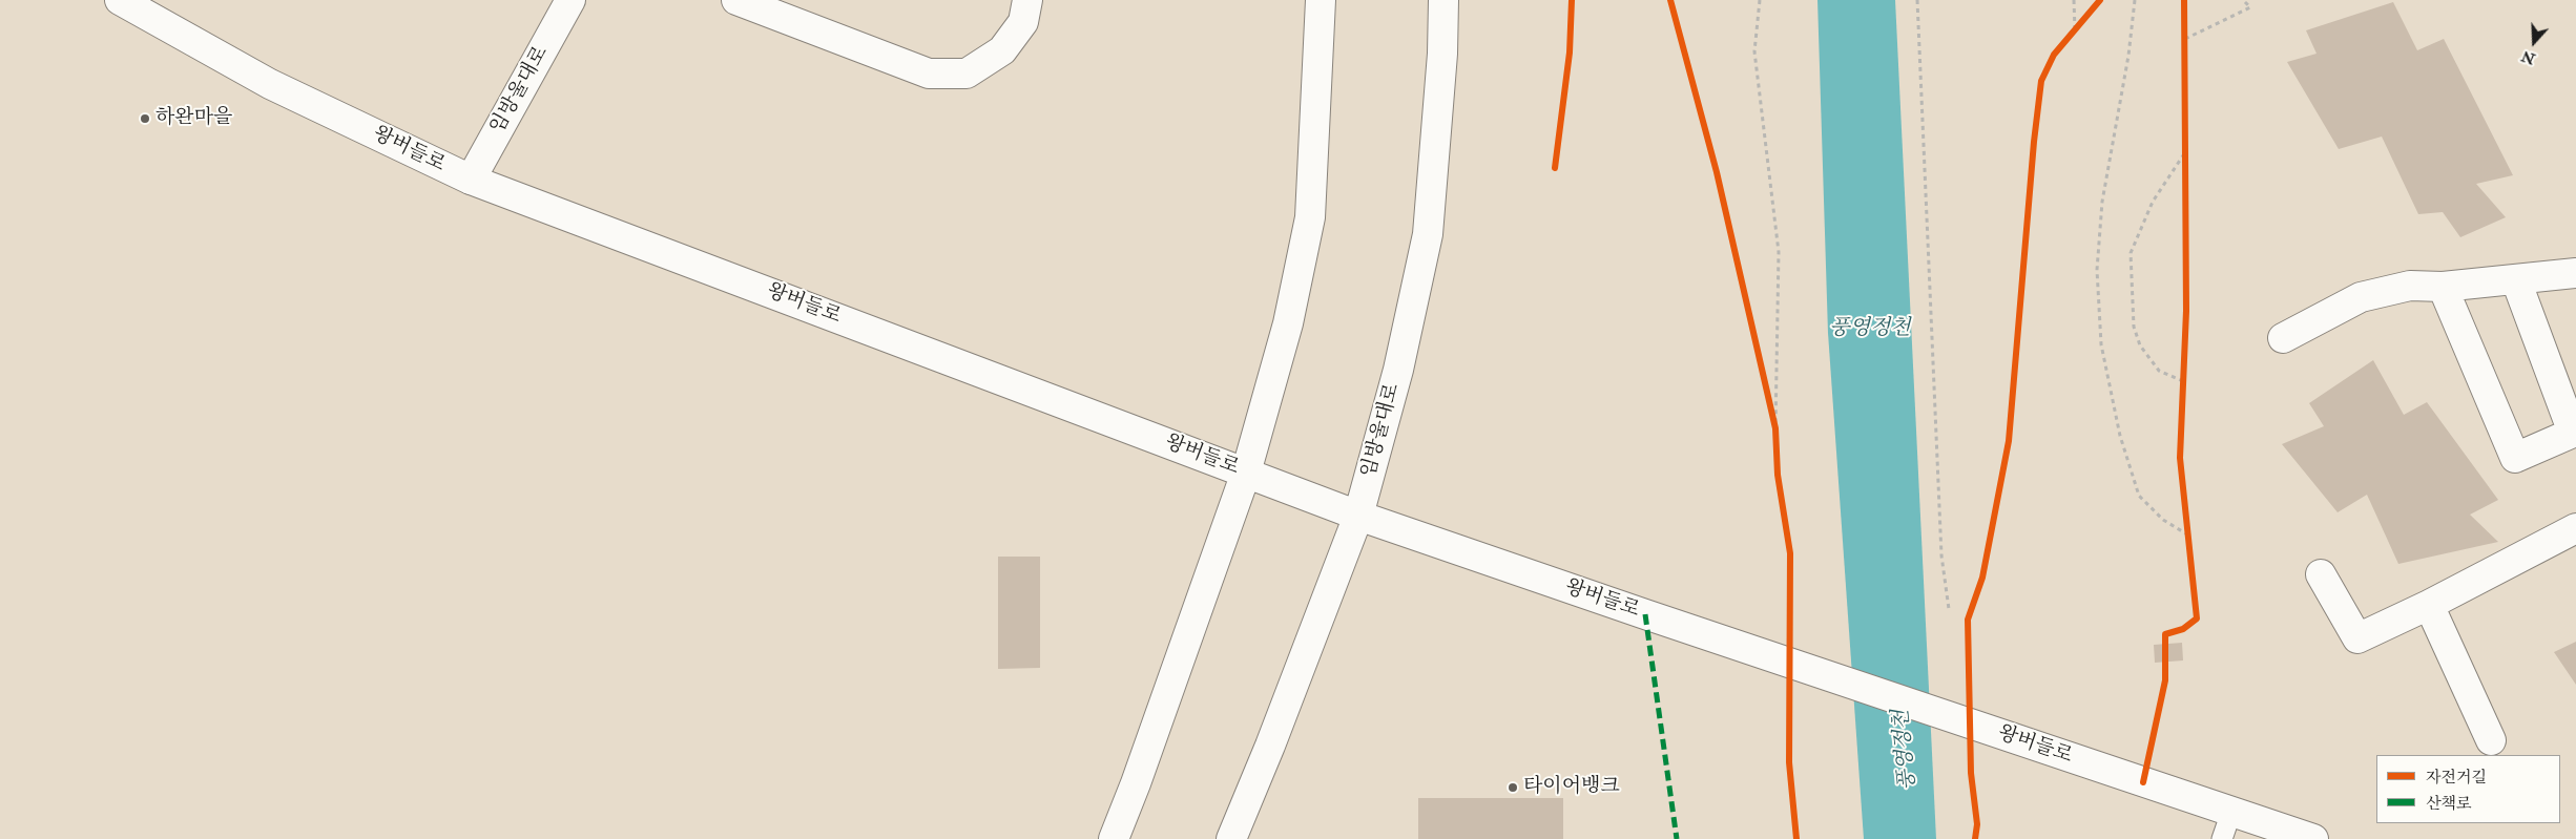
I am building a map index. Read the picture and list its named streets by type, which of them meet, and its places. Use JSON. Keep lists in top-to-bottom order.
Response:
{
  "streets": {
    "main road": ["임방울대로", "왕버들로"]
  },
  "crossings": [
    ["임방울대로", "왕버들로"]
  ],
  "water": ["풍영정천"],
  "places": ["하완마을", "타이어뱅크"],
  "legend": ["자전거길", "산책로"],
  "north": "bottom"
}
